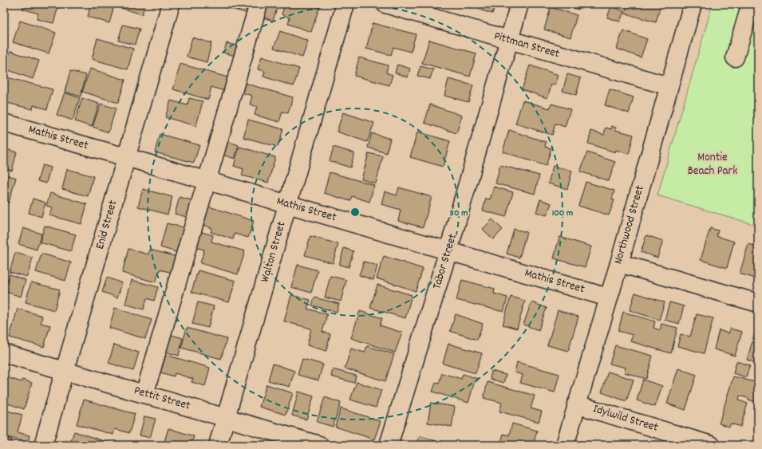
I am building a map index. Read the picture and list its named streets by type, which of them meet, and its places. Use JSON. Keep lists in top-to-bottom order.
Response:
{
  "streets": {
    "street": [
      "Pittman Street",
      "Mathis Street",
      "Enid Street",
      "Northwood Street",
      "Walton Street",
      "Tabor Street",
      "Pettit Street",
      "Idylwild Street"
    ]
  },
  "crossings": [
    ["Pittman Street", "Northwood Street"],
    ["Pittman Street", "Tabor Street"],
    ["Mathis Street", "Enid Street"],
    ["Mathis Street", "Northwood Street"],
    ["Mathis Street", "Walton Street"],
    ["Mathis Street", "Tabor Street"],
    ["Enid Street", "Pettit Street"],
    ["Northwood Street", "Idylwild Street"],
    ["Walton Street", "Pettit Street"]
  ],
  "parks": ["Montie Beach Park"],
  "rings": ["50 m", "100 m"]
}
